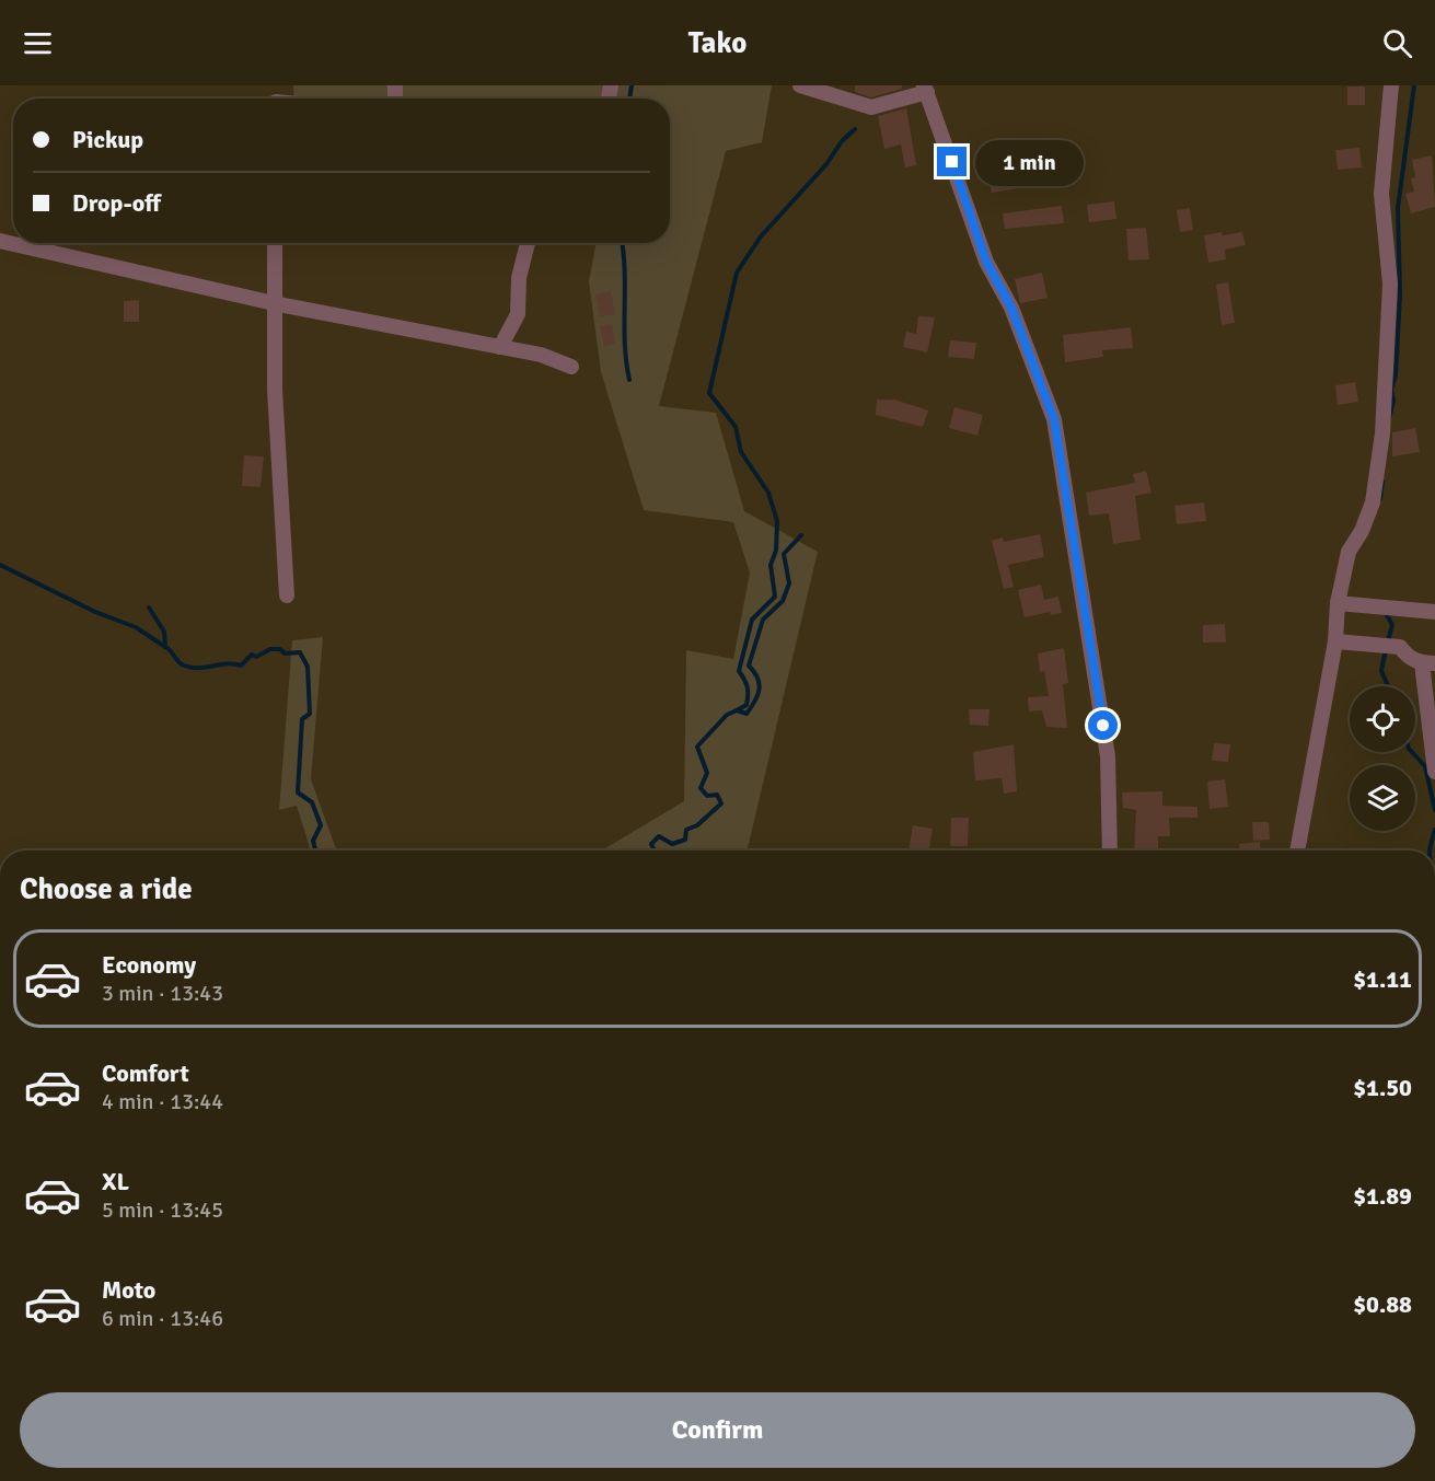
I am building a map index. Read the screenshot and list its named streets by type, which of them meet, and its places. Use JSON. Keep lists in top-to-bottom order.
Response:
{
  "page": {
    "header": "Tako",
    "banner": ["Pickup", "Drop-off"],
    "bubble": "1 min",
    "heading": "Choose a ride",
    "list": [
      {
        "name": "Economy",
        "note": "3 min · 13:43",
        "value": "$1.11"
      },
      {
        "name": "Comfort",
        "note": "4 min · 13:44",
        "value": "$1.50"
      },
      {
        "name": "XL",
        "note": "5 min · 13:45",
        "value": "$1.89"
      },
      {
        "name": "Moto",
        "note": "6 min · 13:46",
        "value": "$0.88"
      }
    ],
    "buttons": "Confirm"
  }
}
